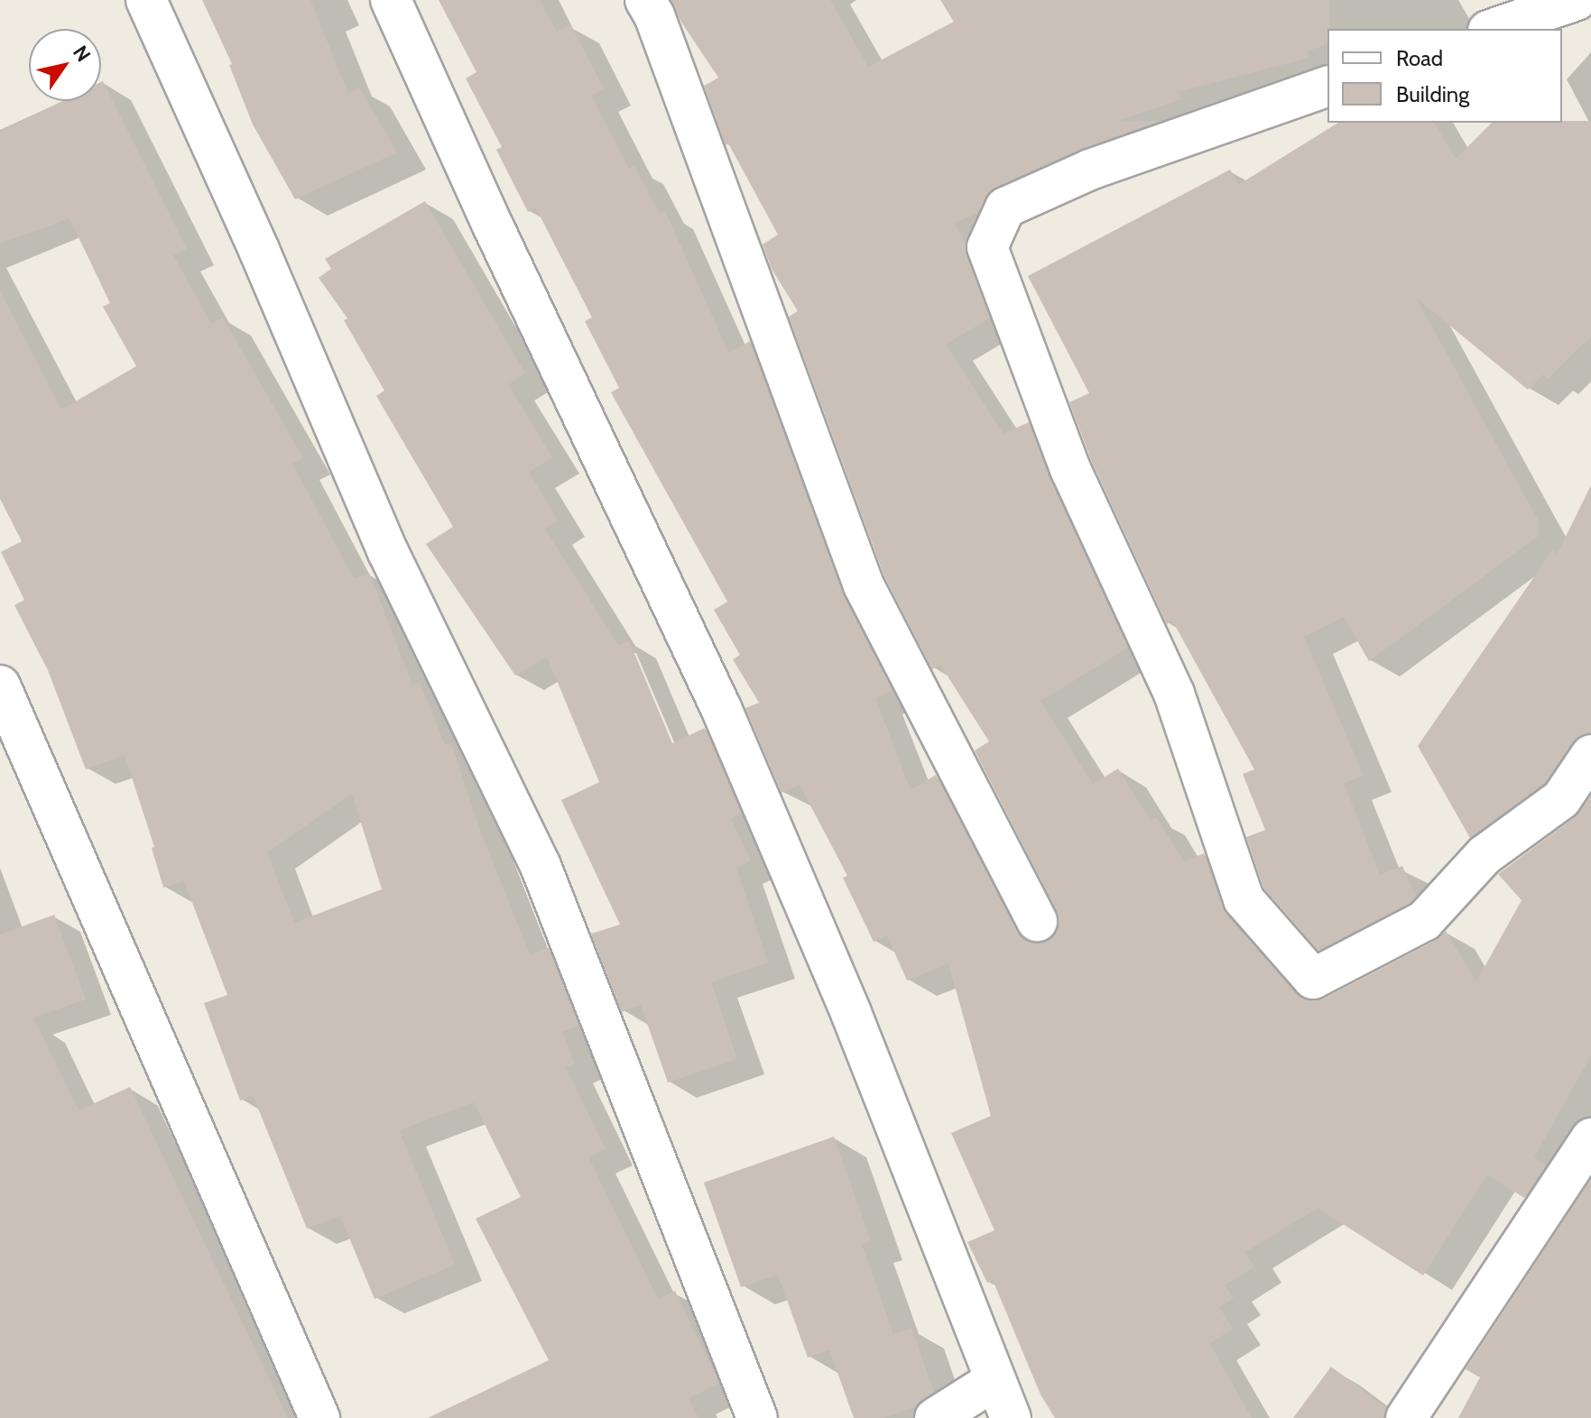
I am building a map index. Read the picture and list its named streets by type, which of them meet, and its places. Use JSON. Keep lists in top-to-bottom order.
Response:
{
  "legend": ["Road", "Building"],
  "north": "top right"
}
